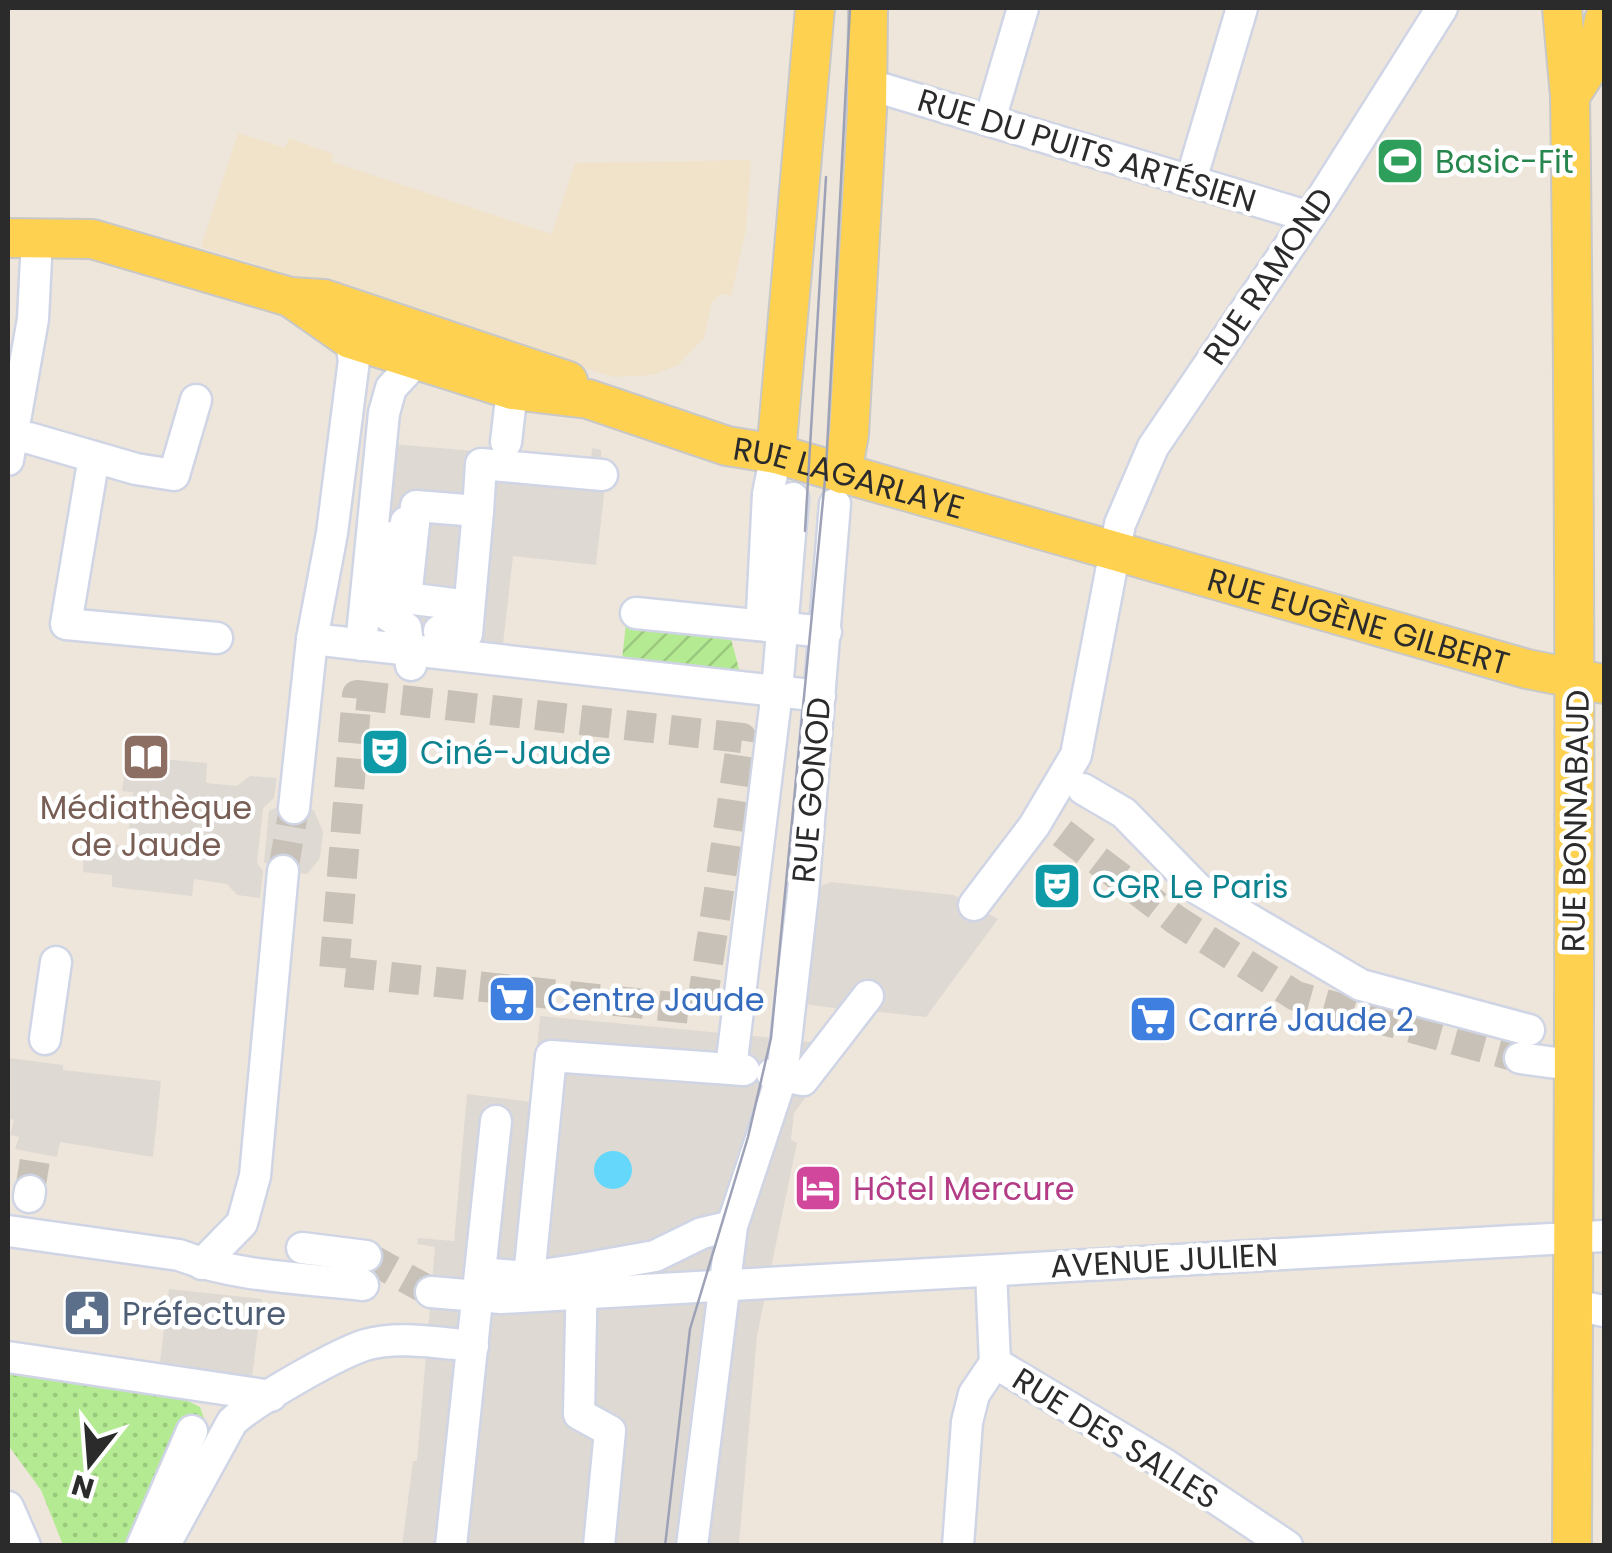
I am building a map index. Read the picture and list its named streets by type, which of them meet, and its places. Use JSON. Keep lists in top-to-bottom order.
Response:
{
  "streets": {
    "main road": ["RUE LAGARLAYE", "RUE EUGÈNE GILBERT", "RUE BONNABAUD"],
    "street": [
      "RUE DU PUITS ARTÉSIEN",
      "RUE RAMOND",
      "RUE GONOD",
      "AVENUE JULIEN",
      "RUE DES SALLES"
    ]
  },
  "crossings": [
    ["RUE DU PUITS ARTÉSIEN", "RUE RAMOND"],
    ["RUE RAMOND", "RUE LAGARLAYE"],
    ["RUE RAMOND", "RUE EUGÈNE GILBERT"],
    ["RUE LAGARLAYE", "RUE EUGÈNE GILBERT"],
    ["RUE LAGARLAYE", "RUE GONOD"],
    ["RUE EUGÈNE GILBERT", "RUE BONNABAUD"],
    ["RUE GONOD", "AVENUE JULIEN"],
    ["RUE BONNABAUD", "AVENUE JULIEN"]
  ],
  "places": {
    "sports": ["Basic-Fit"],
    "theatre": ["Ciné-Jaude", "CGR Le Paris"],
    "library": ["Médiathèque de Jaude"],
    "supermarket": ["Centre Jaude", "Carré Jaude 2"],
    "hotel": ["Hôtel Mercure"],
    "public building": ["Préfecture"]
  },
  "north": "bottom"
}
